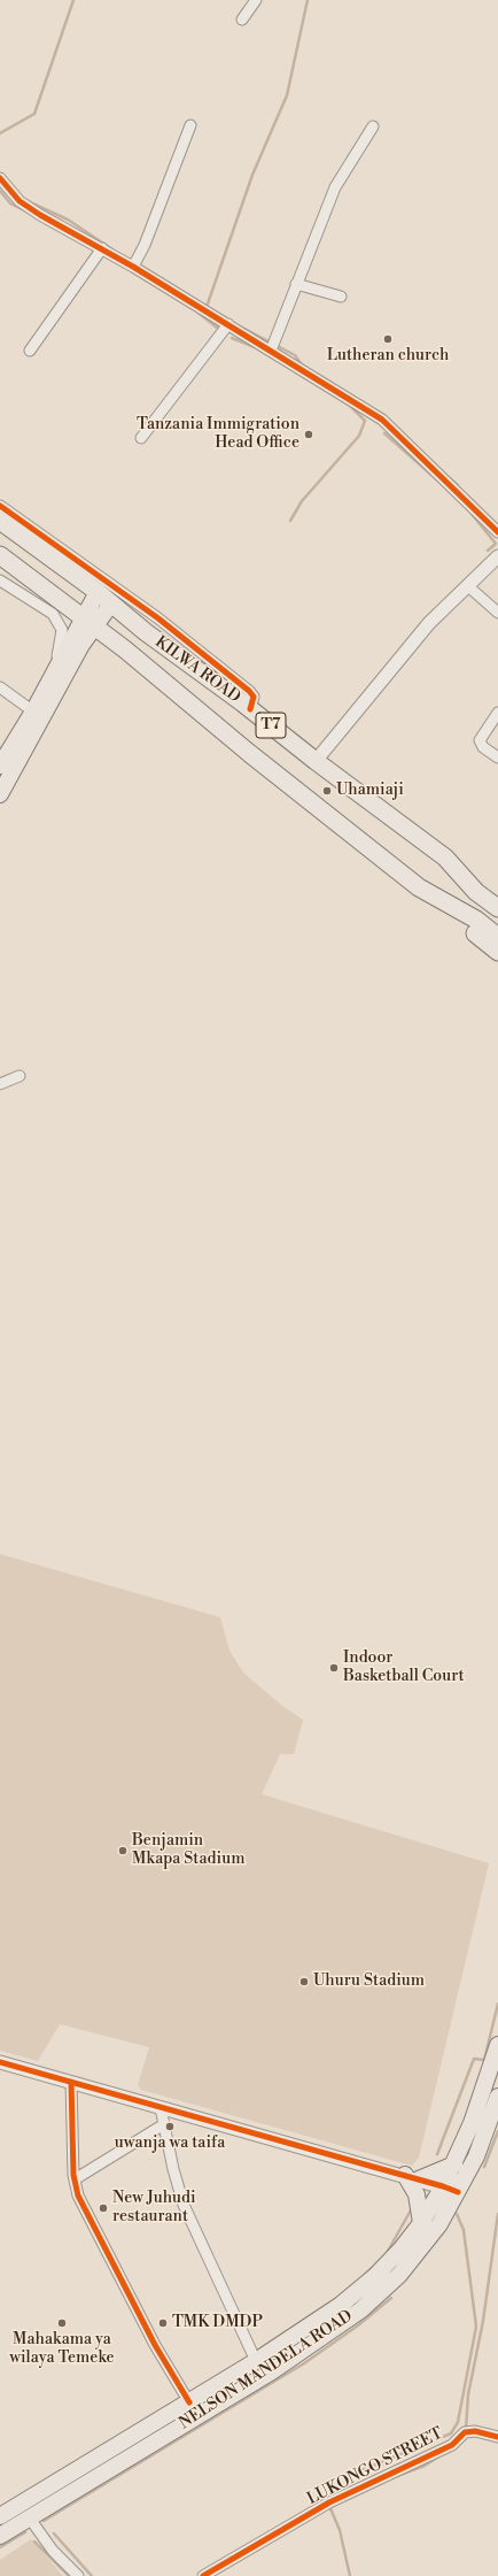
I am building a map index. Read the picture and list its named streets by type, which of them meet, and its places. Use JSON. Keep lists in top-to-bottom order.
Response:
{
  "streets": {
    "highway": ["KILWA ROAD", "T7"],
    "main road": ["NELSON MANDELA ROAD"],
    "street": ["LUKONGO STREET"]
  },
  "crossings": [
    ["KILWA ROAD", "T7"]
  ],
  "places": [
    "Lutheran church",
    "Tanzania Immigration Head Office",
    "Uhamiaji",
    "Indoor Basketball Court",
    "Benjamin Mkapa Stadium",
    "Uhuru Stadium",
    "uwanja wa taifa",
    "New Juhudi restaurant",
    "Mahakama ya wilaya Temeke",
    "TMK DMDP"
  ]
}
